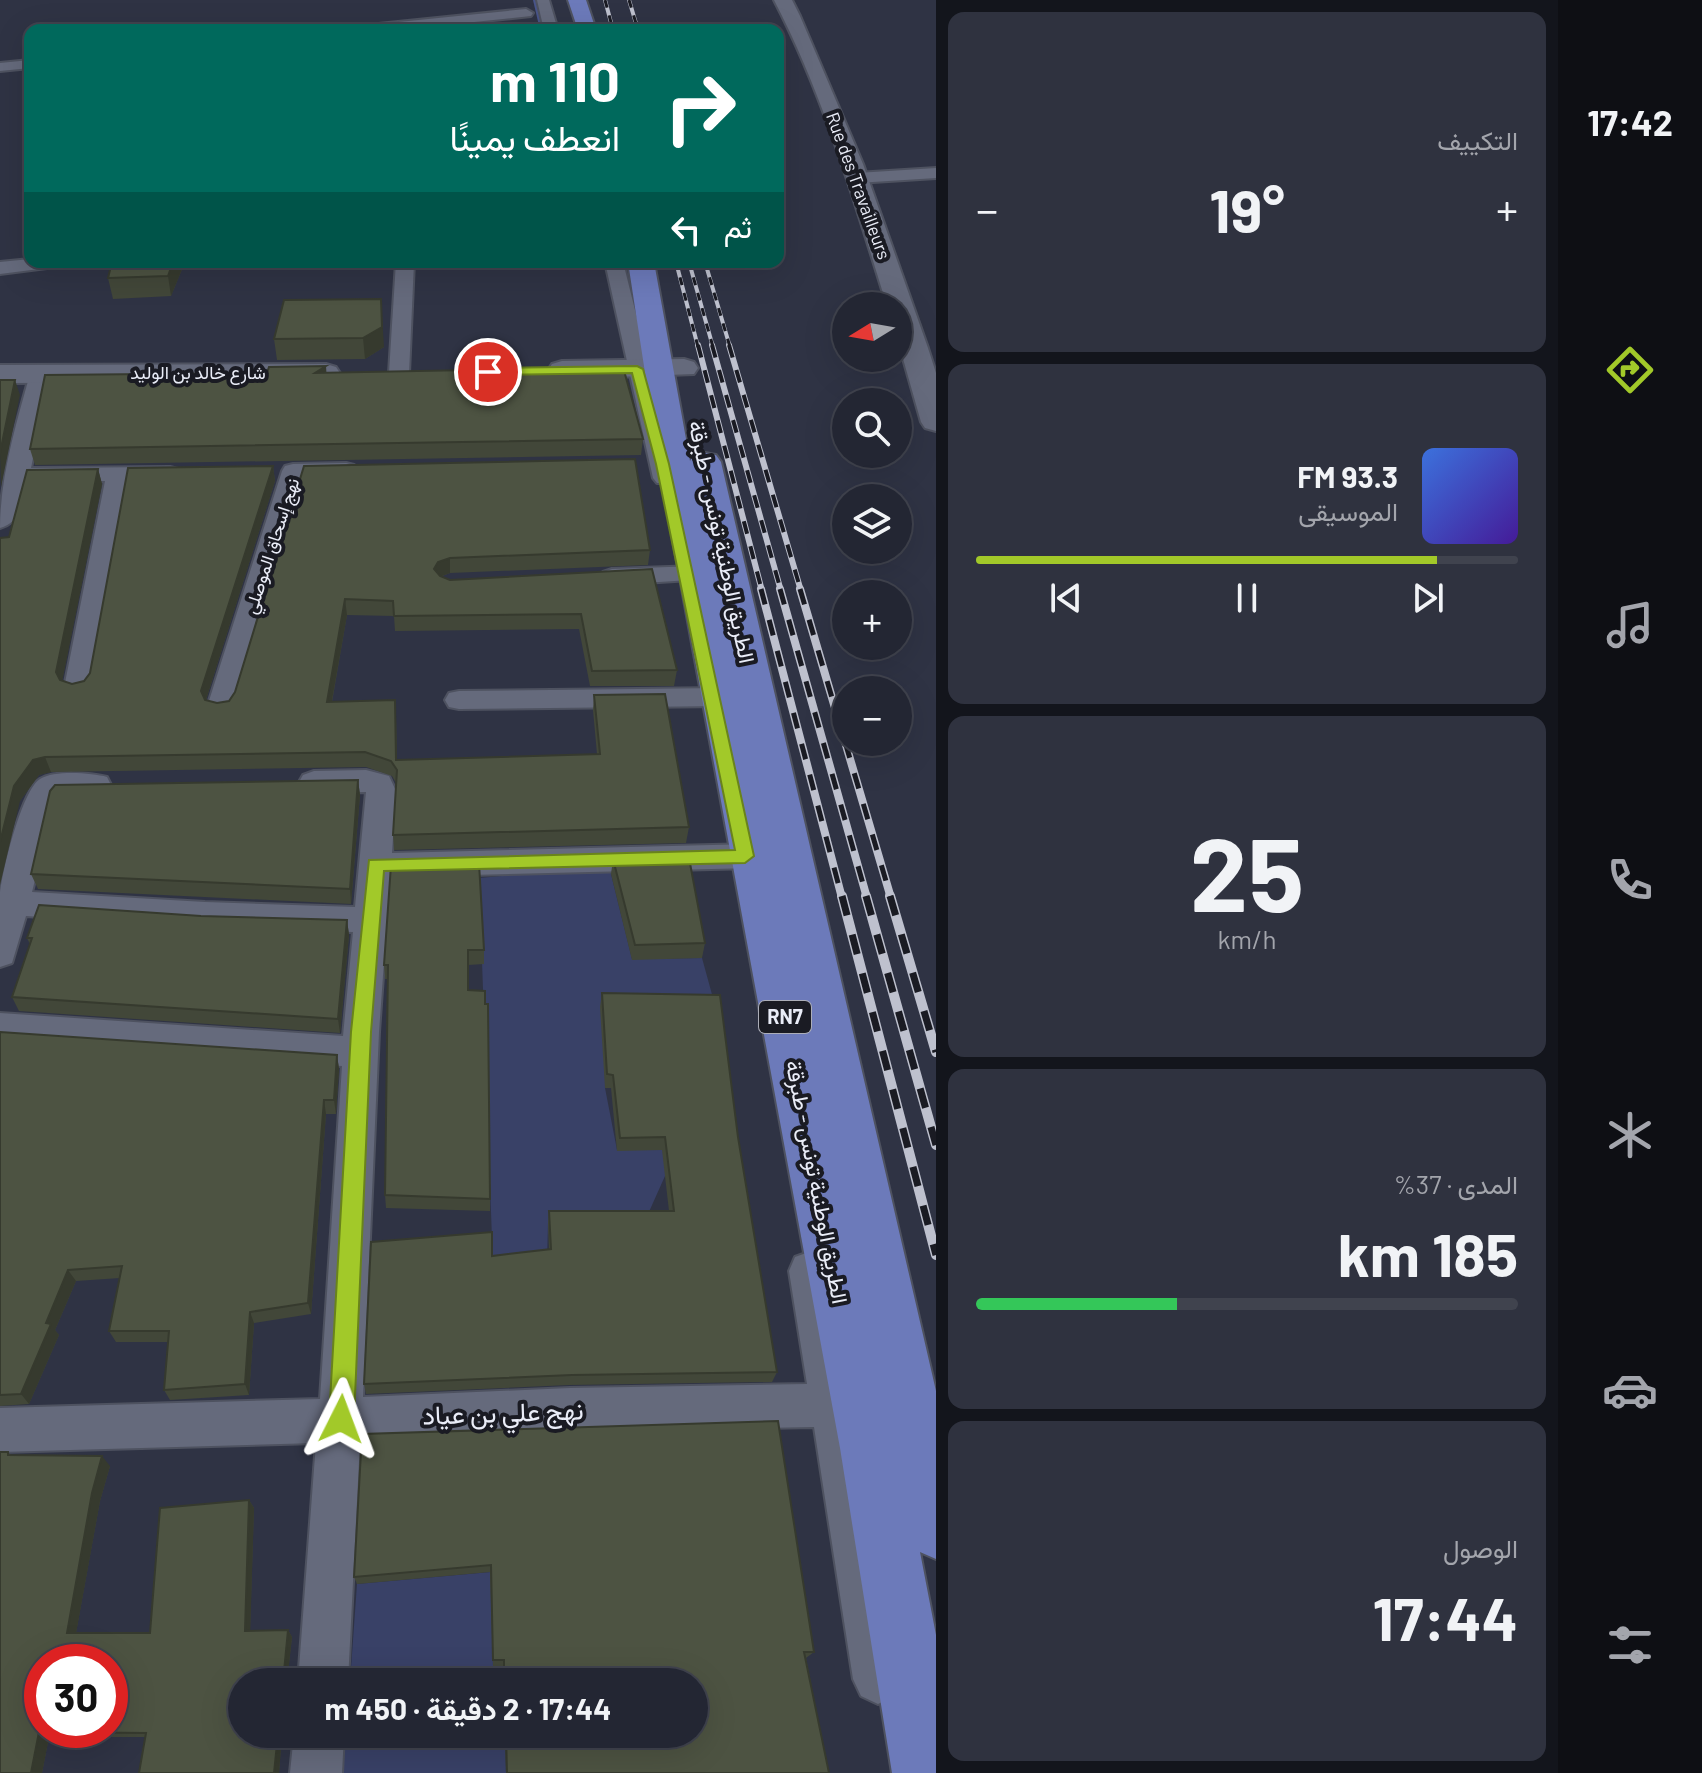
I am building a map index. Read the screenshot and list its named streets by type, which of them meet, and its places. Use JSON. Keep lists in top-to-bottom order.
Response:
{
  "streets": {
    "main road": ["الطريق الوطنية تونس - طبرقة", "RN7"],
    "street": [
      "Rue des Travailleurs",
      "شارع خالد بن الوليد",
      "نهج إسحاق الموصلي",
      "نهج علي بن عياد"
    ]
  },
  "crossings": [
    ["الطريق الوطنية تونس - طبرقة", "نهج علي بن عياد"]
  ],
  "north": "left",
  "page": {
    "tabs": "17:42",
    "tile": [
      "التكييف",
      ["25", "km/h"],
      ["المدى · 37%", "185 km"],
      ["الوصول", "17:44"]
    ],
    "turn": ["110 m", "انعطف يمينًا"],
    "heat": ["−", "19°", "+"],
    "then": "ثم",
    "map_buttons": ["+", "−"],
    "song": ["93.3 FM", "الموسيقى"],
    "limit": "30",
    "trip": "17:44 · 2 دقيقة · 450 m"
  }
}
